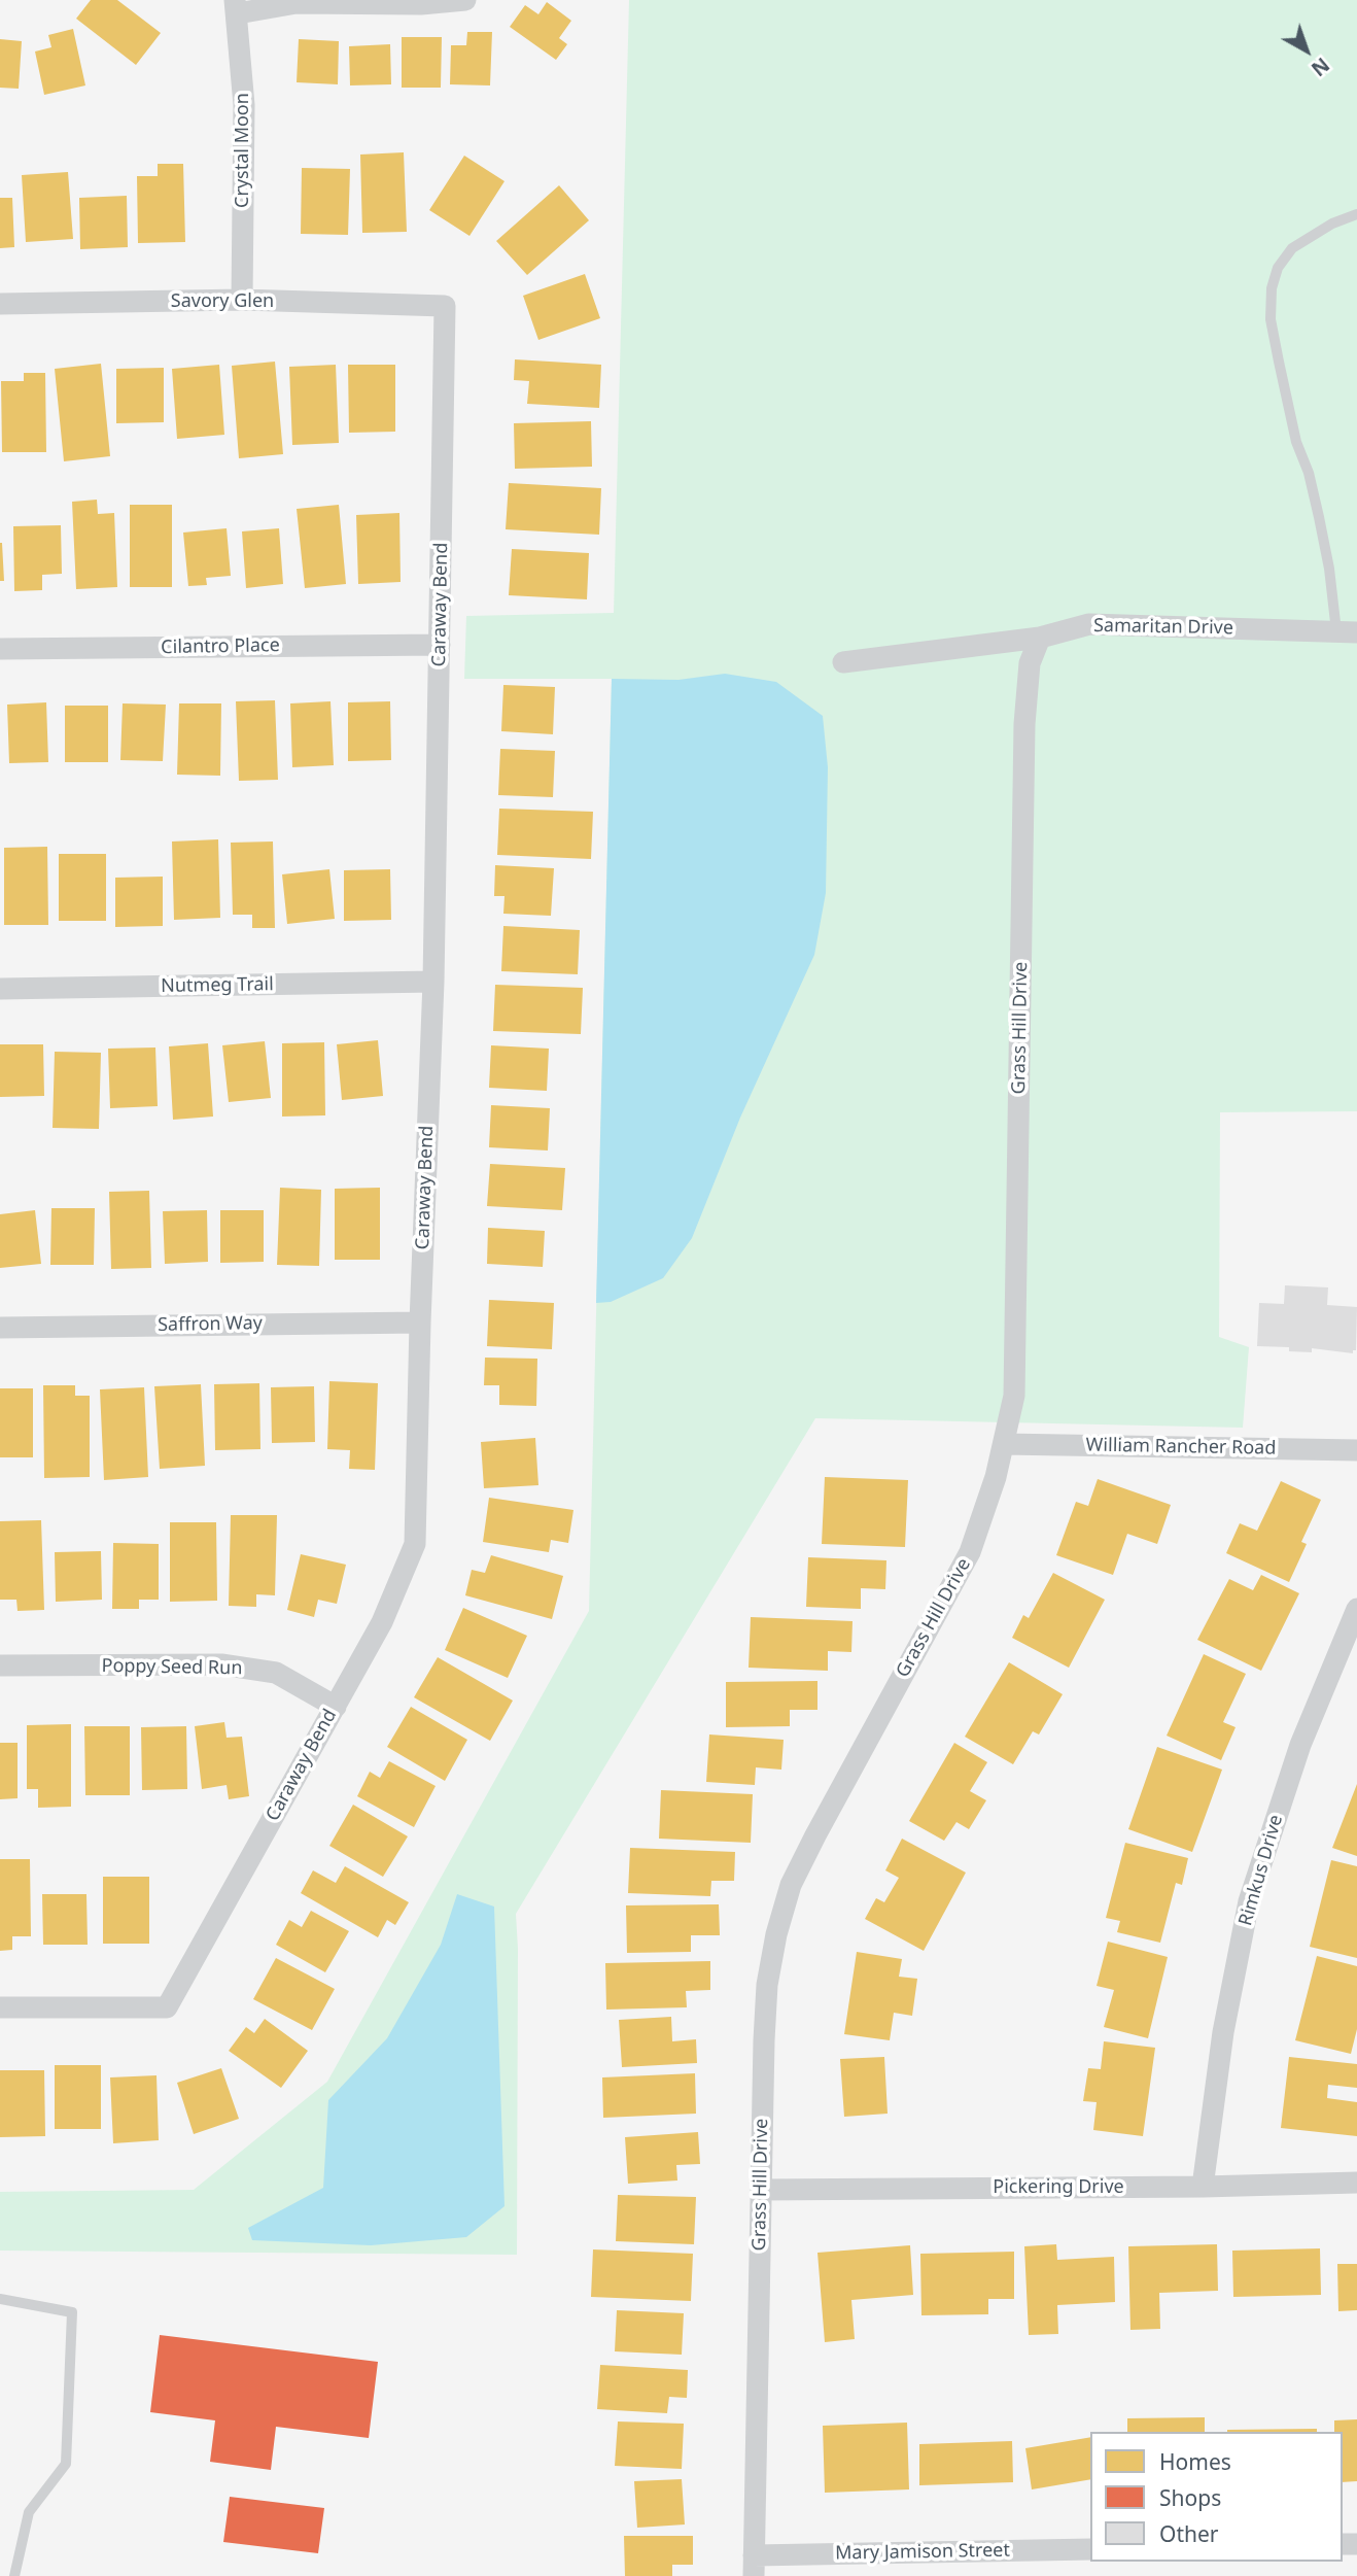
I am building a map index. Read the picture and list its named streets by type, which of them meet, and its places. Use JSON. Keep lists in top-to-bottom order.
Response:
{
  "streets": {
    "street": [
      "Crystal Moon",
      "Savory Glen",
      "Caraway Bend",
      "Samaritan Drive",
      "Cilantro Place",
      "Nutmeg Trail",
      "Grass Hill Drive",
      "Saffron Way",
      "William Rancher Road",
      "Poppy Seed Run",
      "Rimkus Drive",
      "Pickering Drive",
      "Mary Jamison Street"
    ]
  },
  "crossings": [
    ["Crystal Moon", "Savory Glen"],
    ["Savory Glen", "Caraway Bend"],
    ["Caraway Bend", "Cilantro Place"],
    ["Caraway Bend", "Nutmeg Trail"],
    ["Caraway Bend", "Saffron Way"],
    ["Caraway Bend", "Poppy Seed Run"],
    ["Samaritan Drive", "Grass Hill Drive"],
    ["Grass Hill Drive", "William Rancher Road"],
    ["Grass Hill Drive", "Pickering Drive"],
    ["Grass Hill Drive", "Mary Jamison Street"],
    ["Rimkus Drive", "Pickering Drive"]
  ],
  "legend": ["Homes", "Shops", "Other"],
  "north": "bottom right"
}
